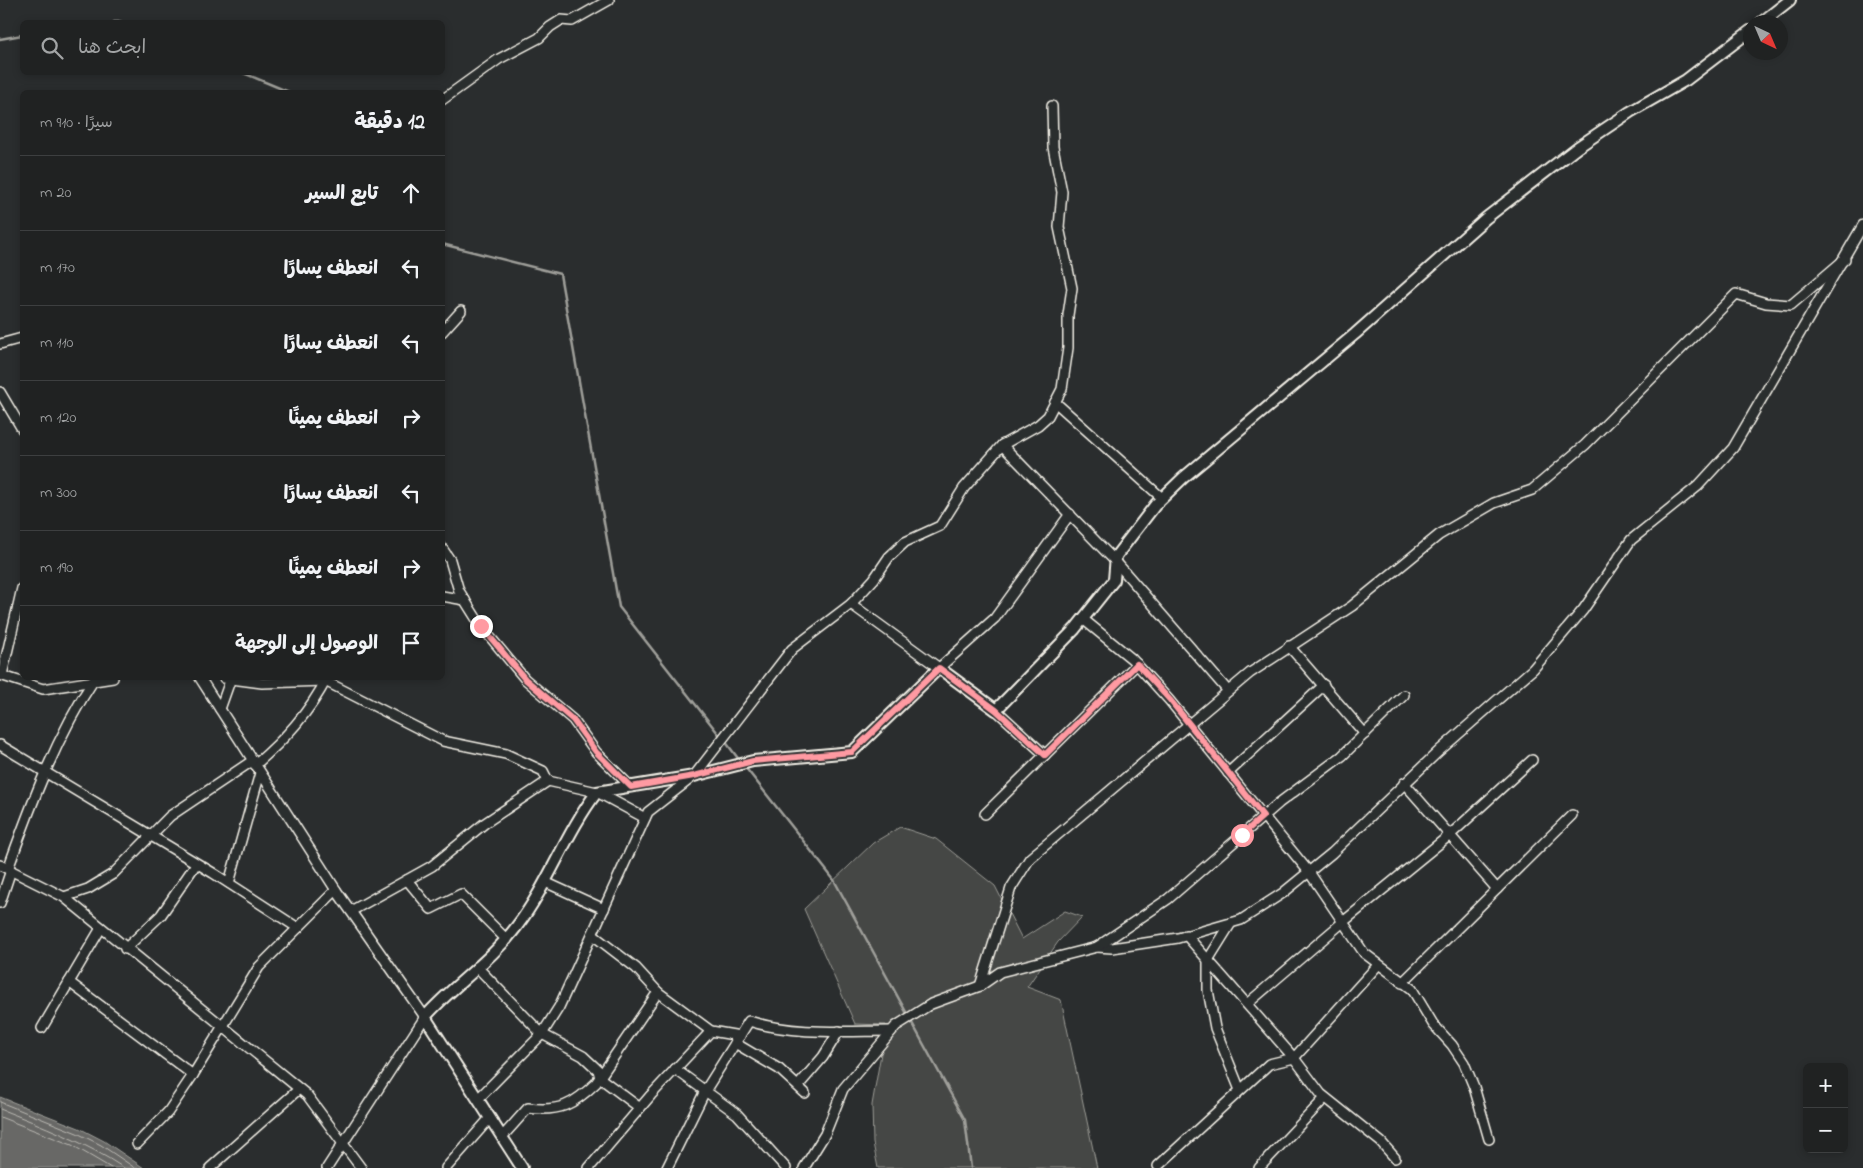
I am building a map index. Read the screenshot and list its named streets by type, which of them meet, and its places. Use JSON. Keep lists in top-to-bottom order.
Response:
{
  "north": "bottom right",
  "page": {
    "search": "ابحث هنا",
    "heading": ["12 دقيقة", "سيرًا · 910 m"],
    "list": [
      ["تابع السير", "20 m"],
      ["انعطف يسارًا", "170 m"],
      ["انعطف يسارًا", "110 m"],
      ["انعطف يمينًا", "120 m"],
      ["انعطف يسارًا", "300 m"],
      ["انعطف يمينًا", "190 m"],
      "الوصول إلى الوجهة"
    ],
    "map_buttons": ["+", "−"]
  }
}
